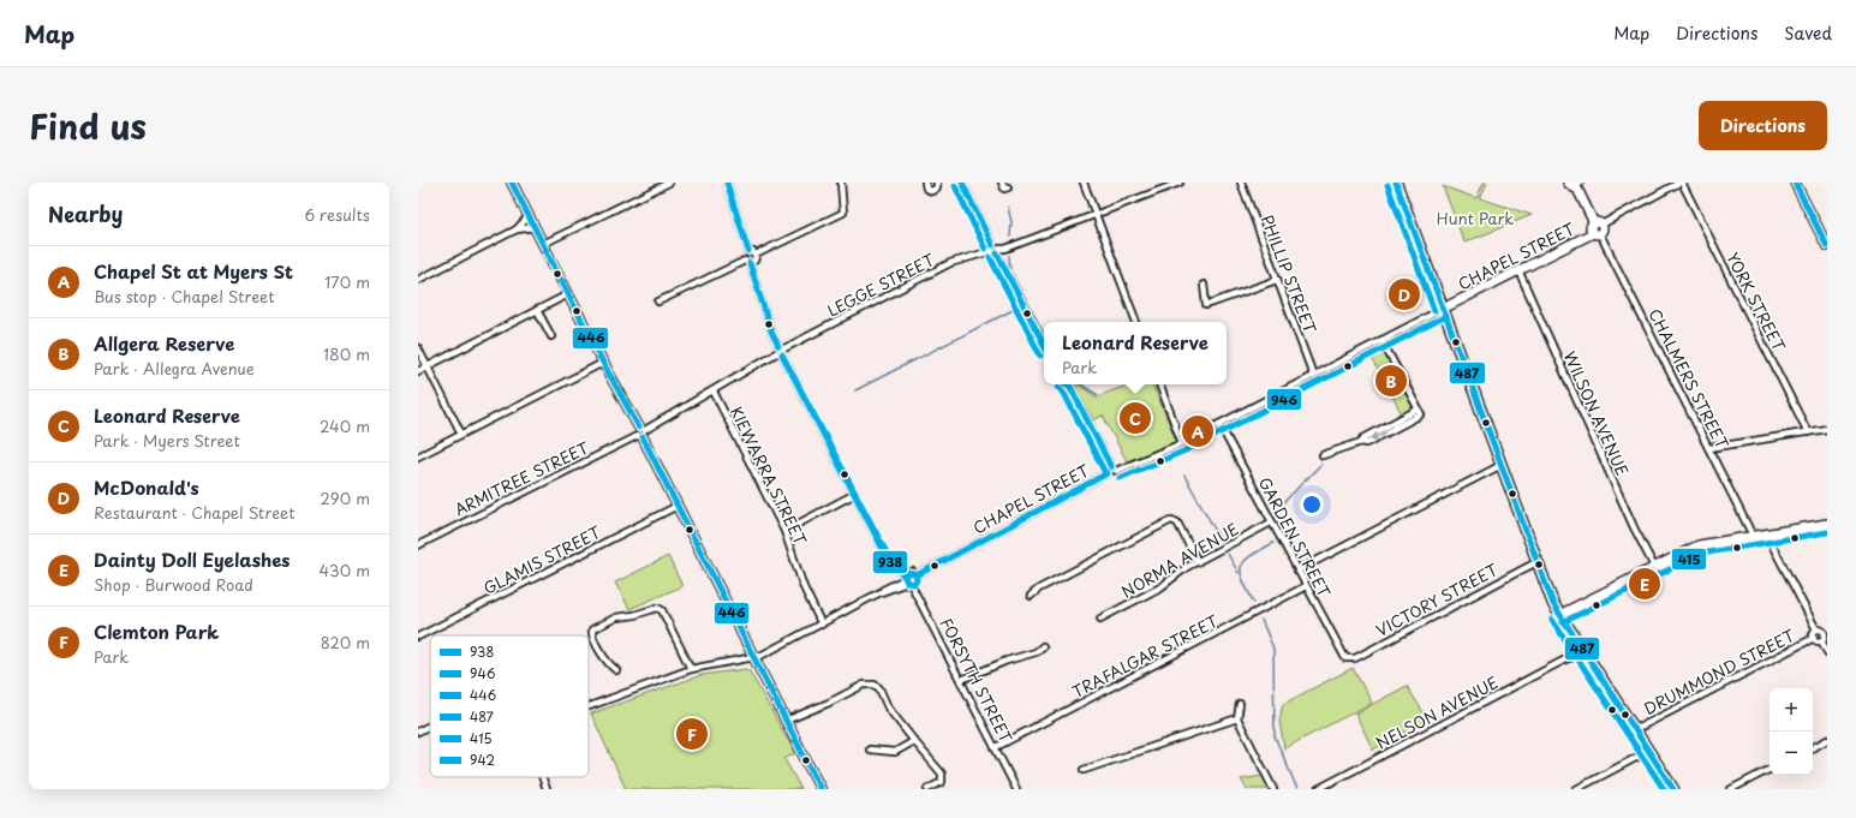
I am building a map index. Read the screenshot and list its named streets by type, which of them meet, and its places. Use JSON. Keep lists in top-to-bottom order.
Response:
{
  "streets": {
    "main road": ["CHAPEL STREET"],
    "street": [
      "PHILLIP STREET",
      "LEGGE STREET",
      "YORK STREET",
      "CHALMERS STREET",
      "WILSON AVENUE",
      "KIEWARRA STREET",
      "ARMITREE STREET",
      "GARDEN STREET",
      "GLAMIS STREET",
      "NORMA AVENUE",
      "VICTORY STREET",
      "TRAFALGAR STREET",
      "DRUMMOND STREET",
      "FORSYTH STREET",
      "NELSON AVENUE"
    ]
  },
  "crossings": [
    ["CHAPEL STREET", "PHILLIP STREET"],
    ["CHAPEL STREET", "CHALMERS STREET"],
    ["CHAPEL STREET", "WILSON AVENUE"],
    ["CHAPEL STREET", "GARDEN STREET"],
    ["KIEWARRA STREET", "ARMITREE STREET"],
    ["GARDEN STREET", "NORMA AVENUE"],
    ["GARDEN STREET", "VICTORY STREET"],
    ["GARDEN STREET", "TRAFALGAR STREET"],
    ["TRAFALGAR STREET", "FORSYTH STREET"]
  ],
  "parks": ["Hunt Park"],
  "lines": [
    "transit line 938",
    "transit line 446",
    "transit line 487",
    "transit line 942",
    "transit line 946",
    "transit line 415"
  ],
  "legend": [
    "938",
    "946",
    "446",
    "487",
    "415",
    "942"
  ],
  "page": {
    "header": "Map",
    "nav": ["Map", "Directions", "Saved"],
    "title": "Find us",
    "buttons": "Directions",
    "heading": ["Nearby", "6 results"],
    "list": [
      {
        "mark": "A",
        "name": "Chapel St at Myers St",
        "note": "Bus stop · Chapel Street",
        "value": "170 m"
      },
      {
        "mark": "B",
        "name": "Allgera Reserve",
        "note": "Park · Allegra Avenue",
        "value": "180 m"
      },
      {
        "mark": "C",
        "name": "Leonard Reserve",
        "note": "Park · Myers Street",
        "value": "240 m"
      },
      {
        "mark": "D",
        "name": "McDonald's",
        "note": "Restaurant · Chapel Street",
        "value": "290 m"
      },
      {
        "mark": "E",
        "name": "Dainty Doll Eyelashes",
        "note": "Shop · Burwood Road",
        "value": "430 m"
      },
      {
        "mark": "F",
        "name": "Clemton Park",
        "note": "Park",
        "value": "820 m"
      }
    ],
    "pins": [
      "D",
      "B",
      "C",
      "A",
      "E",
      "F"
    ],
    "popup": ["Leonard Reserve", "Park"],
    "map_buttons": ["+", "−"]
  }
}
